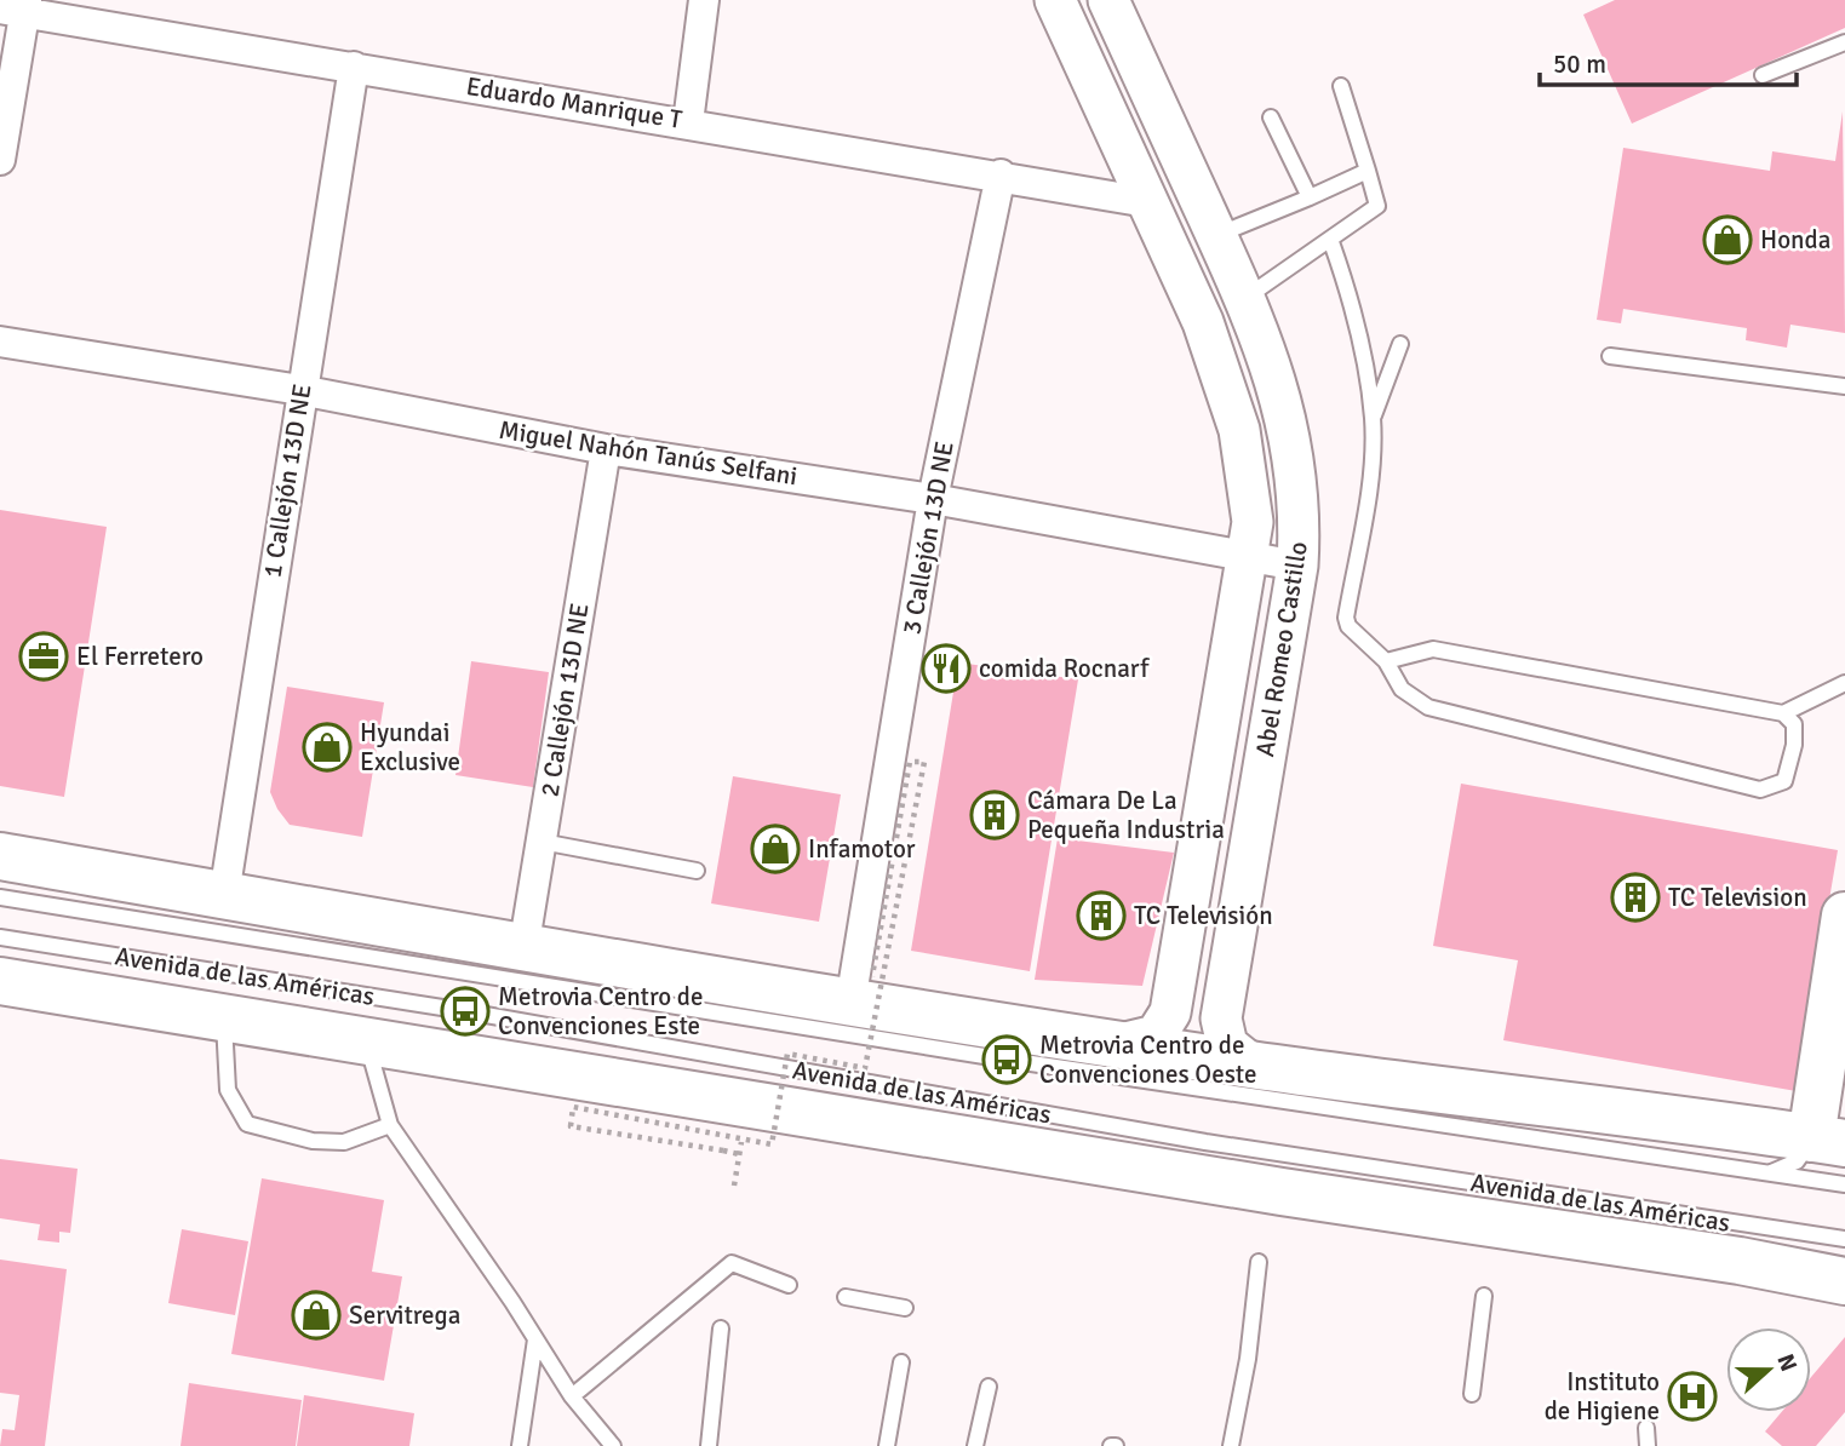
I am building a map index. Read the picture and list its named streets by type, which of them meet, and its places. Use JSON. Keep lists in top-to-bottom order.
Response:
{
  "streets": {
    "main road": ["Avenida de las Américas"],
    "street": [
      "Eduardo Manrique T",
      "Miguel Nahón Tanús Selfani",
      "1 Callejón 13D NE",
      "3 Callejón 13D NE",
      "Abel Romeo Castillo",
      "2 Callejón 13D NE"
    ]
  },
  "crossings": [
    ["Eduardo Manrique T", "1 Callejón 13D NE"],
    ["Eduardo Manrique T", "3 Callejón 13D NE"],
    ["Eduardo Manrique T", "Abel Romeo Castillo"],
    ["Miguel Nahón Tanús Selfani", "1 Callejón 13D NE"],
    ["Miguel Nahón Tanús Selfani", "3 Callejón 13D NE"],
    ["Miguel Nahón Tanús Selfani", "Abel Romeo Castillo"],
    ["Miguel Nahón Tanús Selfani", "2 Callejón 13D NE"]
  ],
  "places": {
    "shop": [
      "Honda",
      "Hyundai Exclusive",
      "Infamotor",
      "Servitrega"
    ],
    "office": ["El Ferretero"],
    "restaurant": ["comida Rocnarf"],
    "building": ["Cámara De La Pequeña Industria", "TC Television", "TC Televisión"],
    "bus stop": ["Metrovia Centro de Convenciones Este", "Metrovia Centro de Convenciones Oeste"],
    "hospital": ["Instituto de Higiene"]
  },
  "scale_bar": "50 m",
  "north": "right"
}
